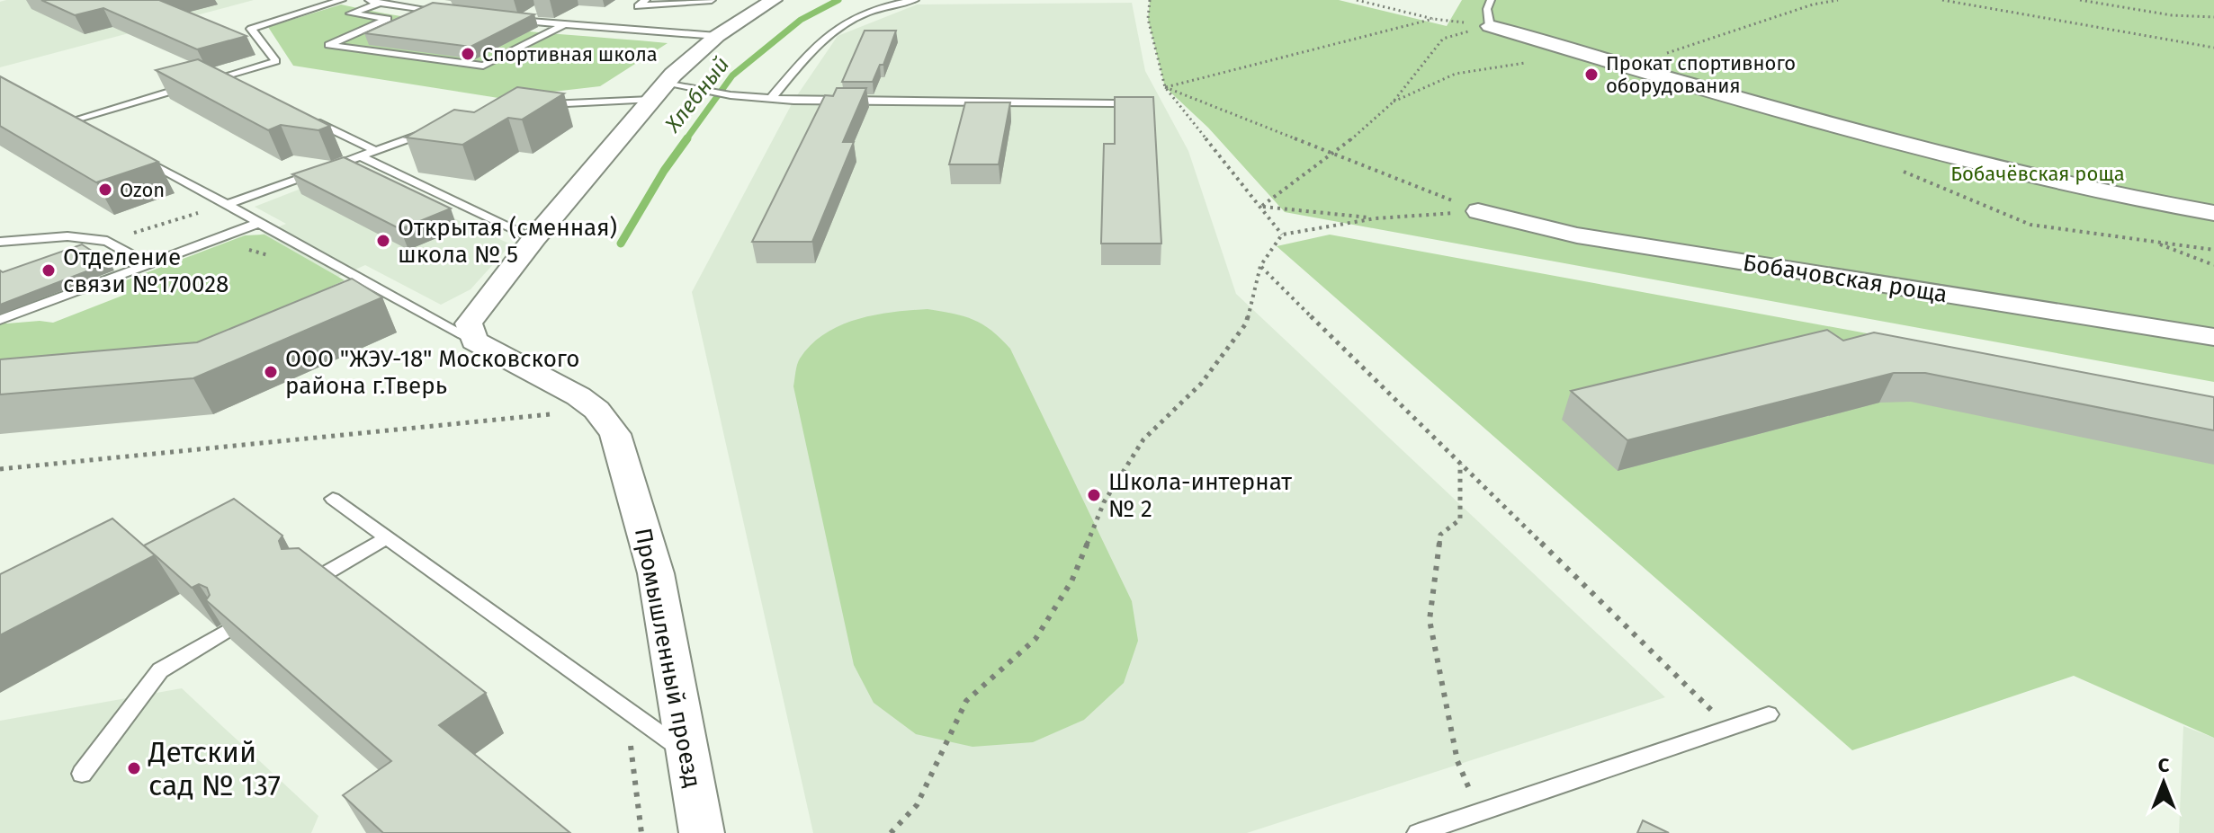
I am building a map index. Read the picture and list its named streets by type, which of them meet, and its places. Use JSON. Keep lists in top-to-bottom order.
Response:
{
  "streets": {
    "street": ["Бобачовская роща", "Промышленный проезд"]
  },
  "water": ["Хлебный"],
  "parks": ["Бобачёвская роща"],
  "places": [
    "Спортивная школа",
    "Прокат спортивного оборудования",
    "Ozon",
    "Открытая (сменная) школа № 5",
    "Отделение связи №170028",
    "ООО \"ЖЭУ-18\" Московского района г.Тверь",
    "Школа-интернат № 2",
    "Детский сад № 137"
  ],
  "north": "top"
}
